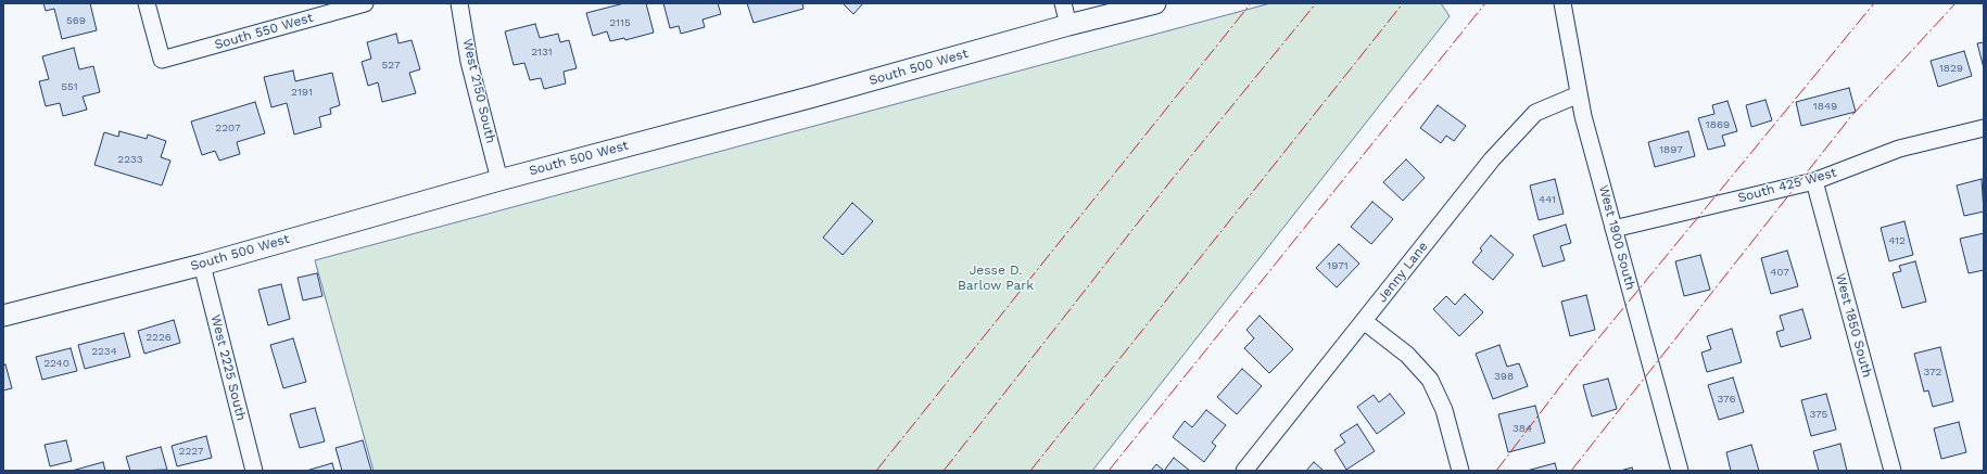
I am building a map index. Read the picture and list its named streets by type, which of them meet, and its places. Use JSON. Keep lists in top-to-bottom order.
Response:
{
  "streets": {
    "street": [
      "South 550 West",
      "South 500 West",
      "West 2150 South",
      "South 425 West",
      "West 1900 South",
      "Jenny Lane",
      "West 1850 South",
      "West 2225 South"
    ]
  },
  "crossings": [
    ["South 500 West", "West 2150 South"],
    ["South 500 West", "West 2225 South"],
    ["South 425 West", "West 1900 South"],
    ["South 425 West", "West 1850 South"],
    ["West 1900 South", "Jenny Lane"]
  ],
  "parks": ["Jesse D. Barlow Park"],
  "house_numbers": [
    "569",
    "2115",
    "2131",
    "527",
    "1829",
    "551",
    "2191",
    "1849",
    "1869",
    "2207",
    "1897",
    "2233",
    "441",
    "412",
    "1971",
    "407",
    "2226",
    "2234",
    "2240",
    "372",
    "398",
    "376",
    "375",
    "384",
    "2227"
  ]
}
